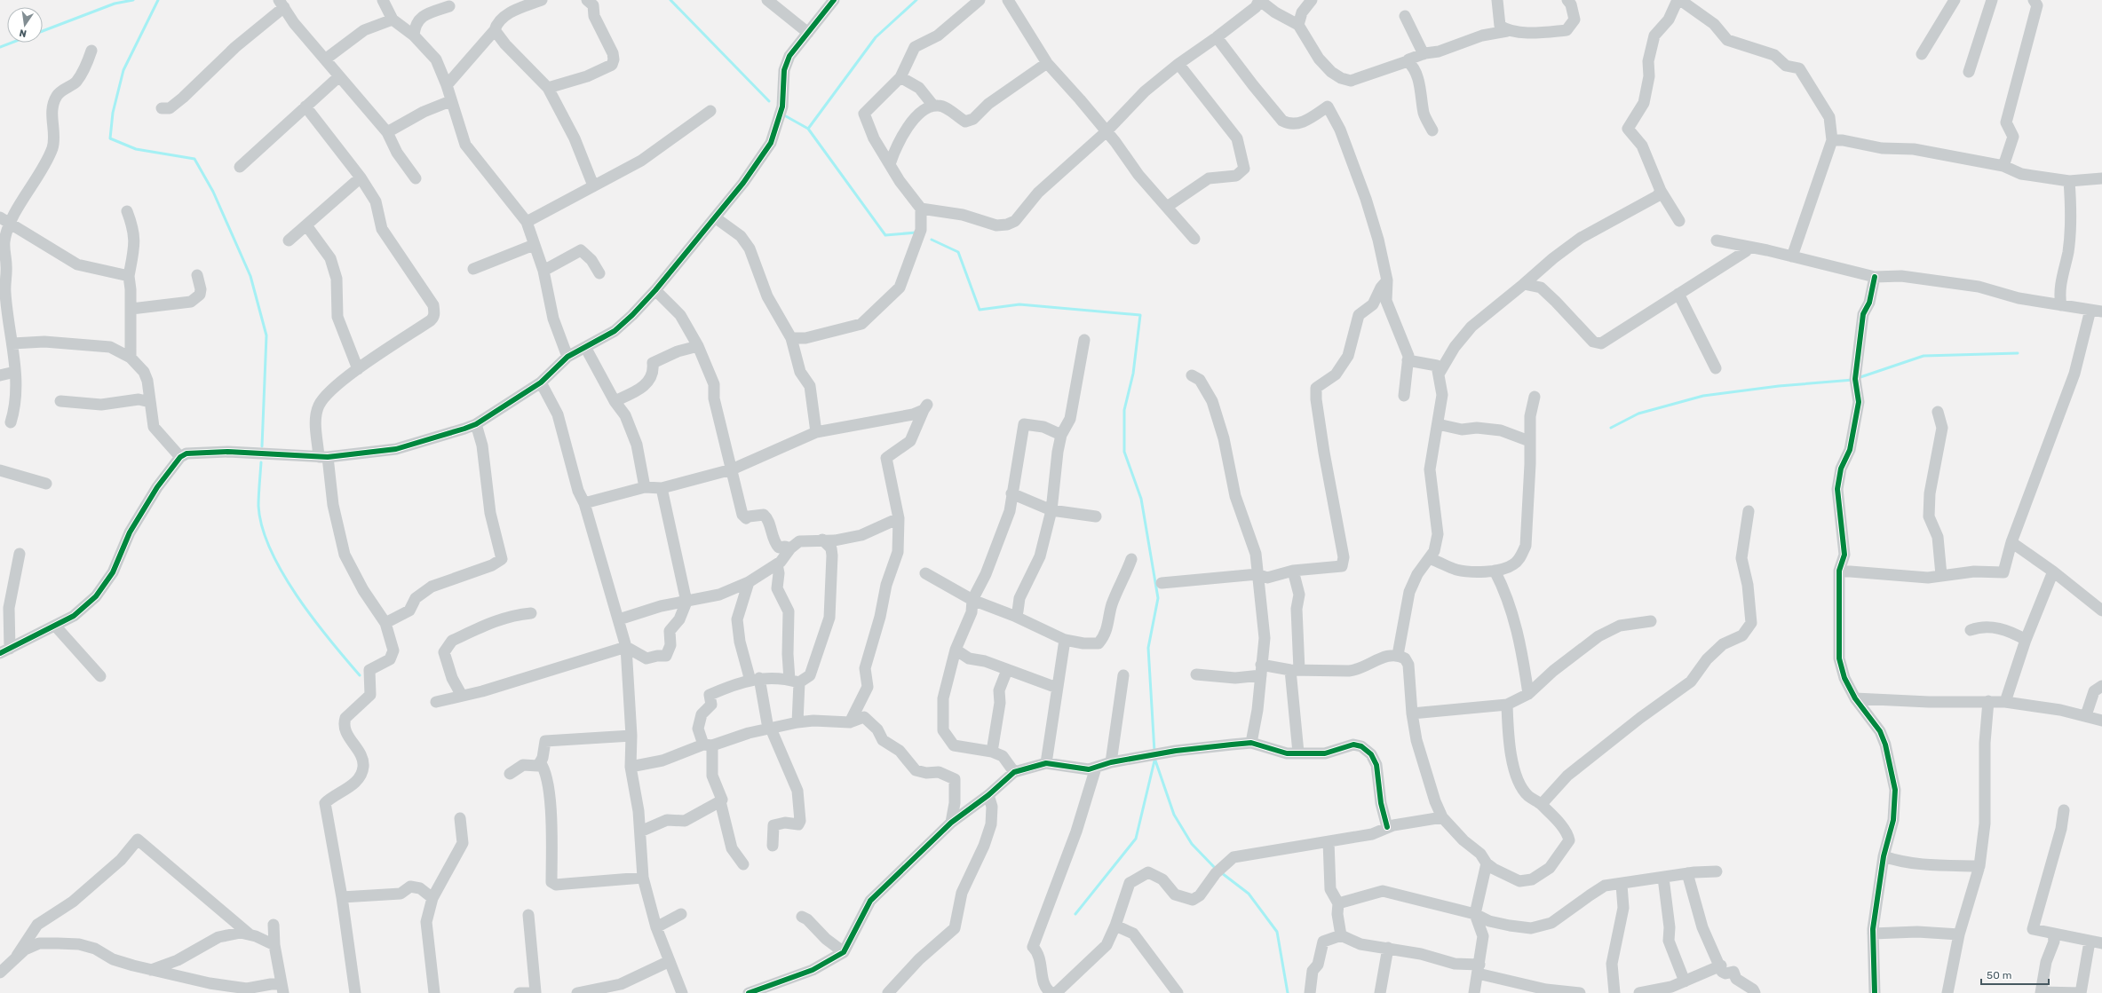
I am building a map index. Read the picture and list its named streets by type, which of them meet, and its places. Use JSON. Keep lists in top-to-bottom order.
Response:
{
  "scale_bar": "50 m",
  "north": "bottom"
}
